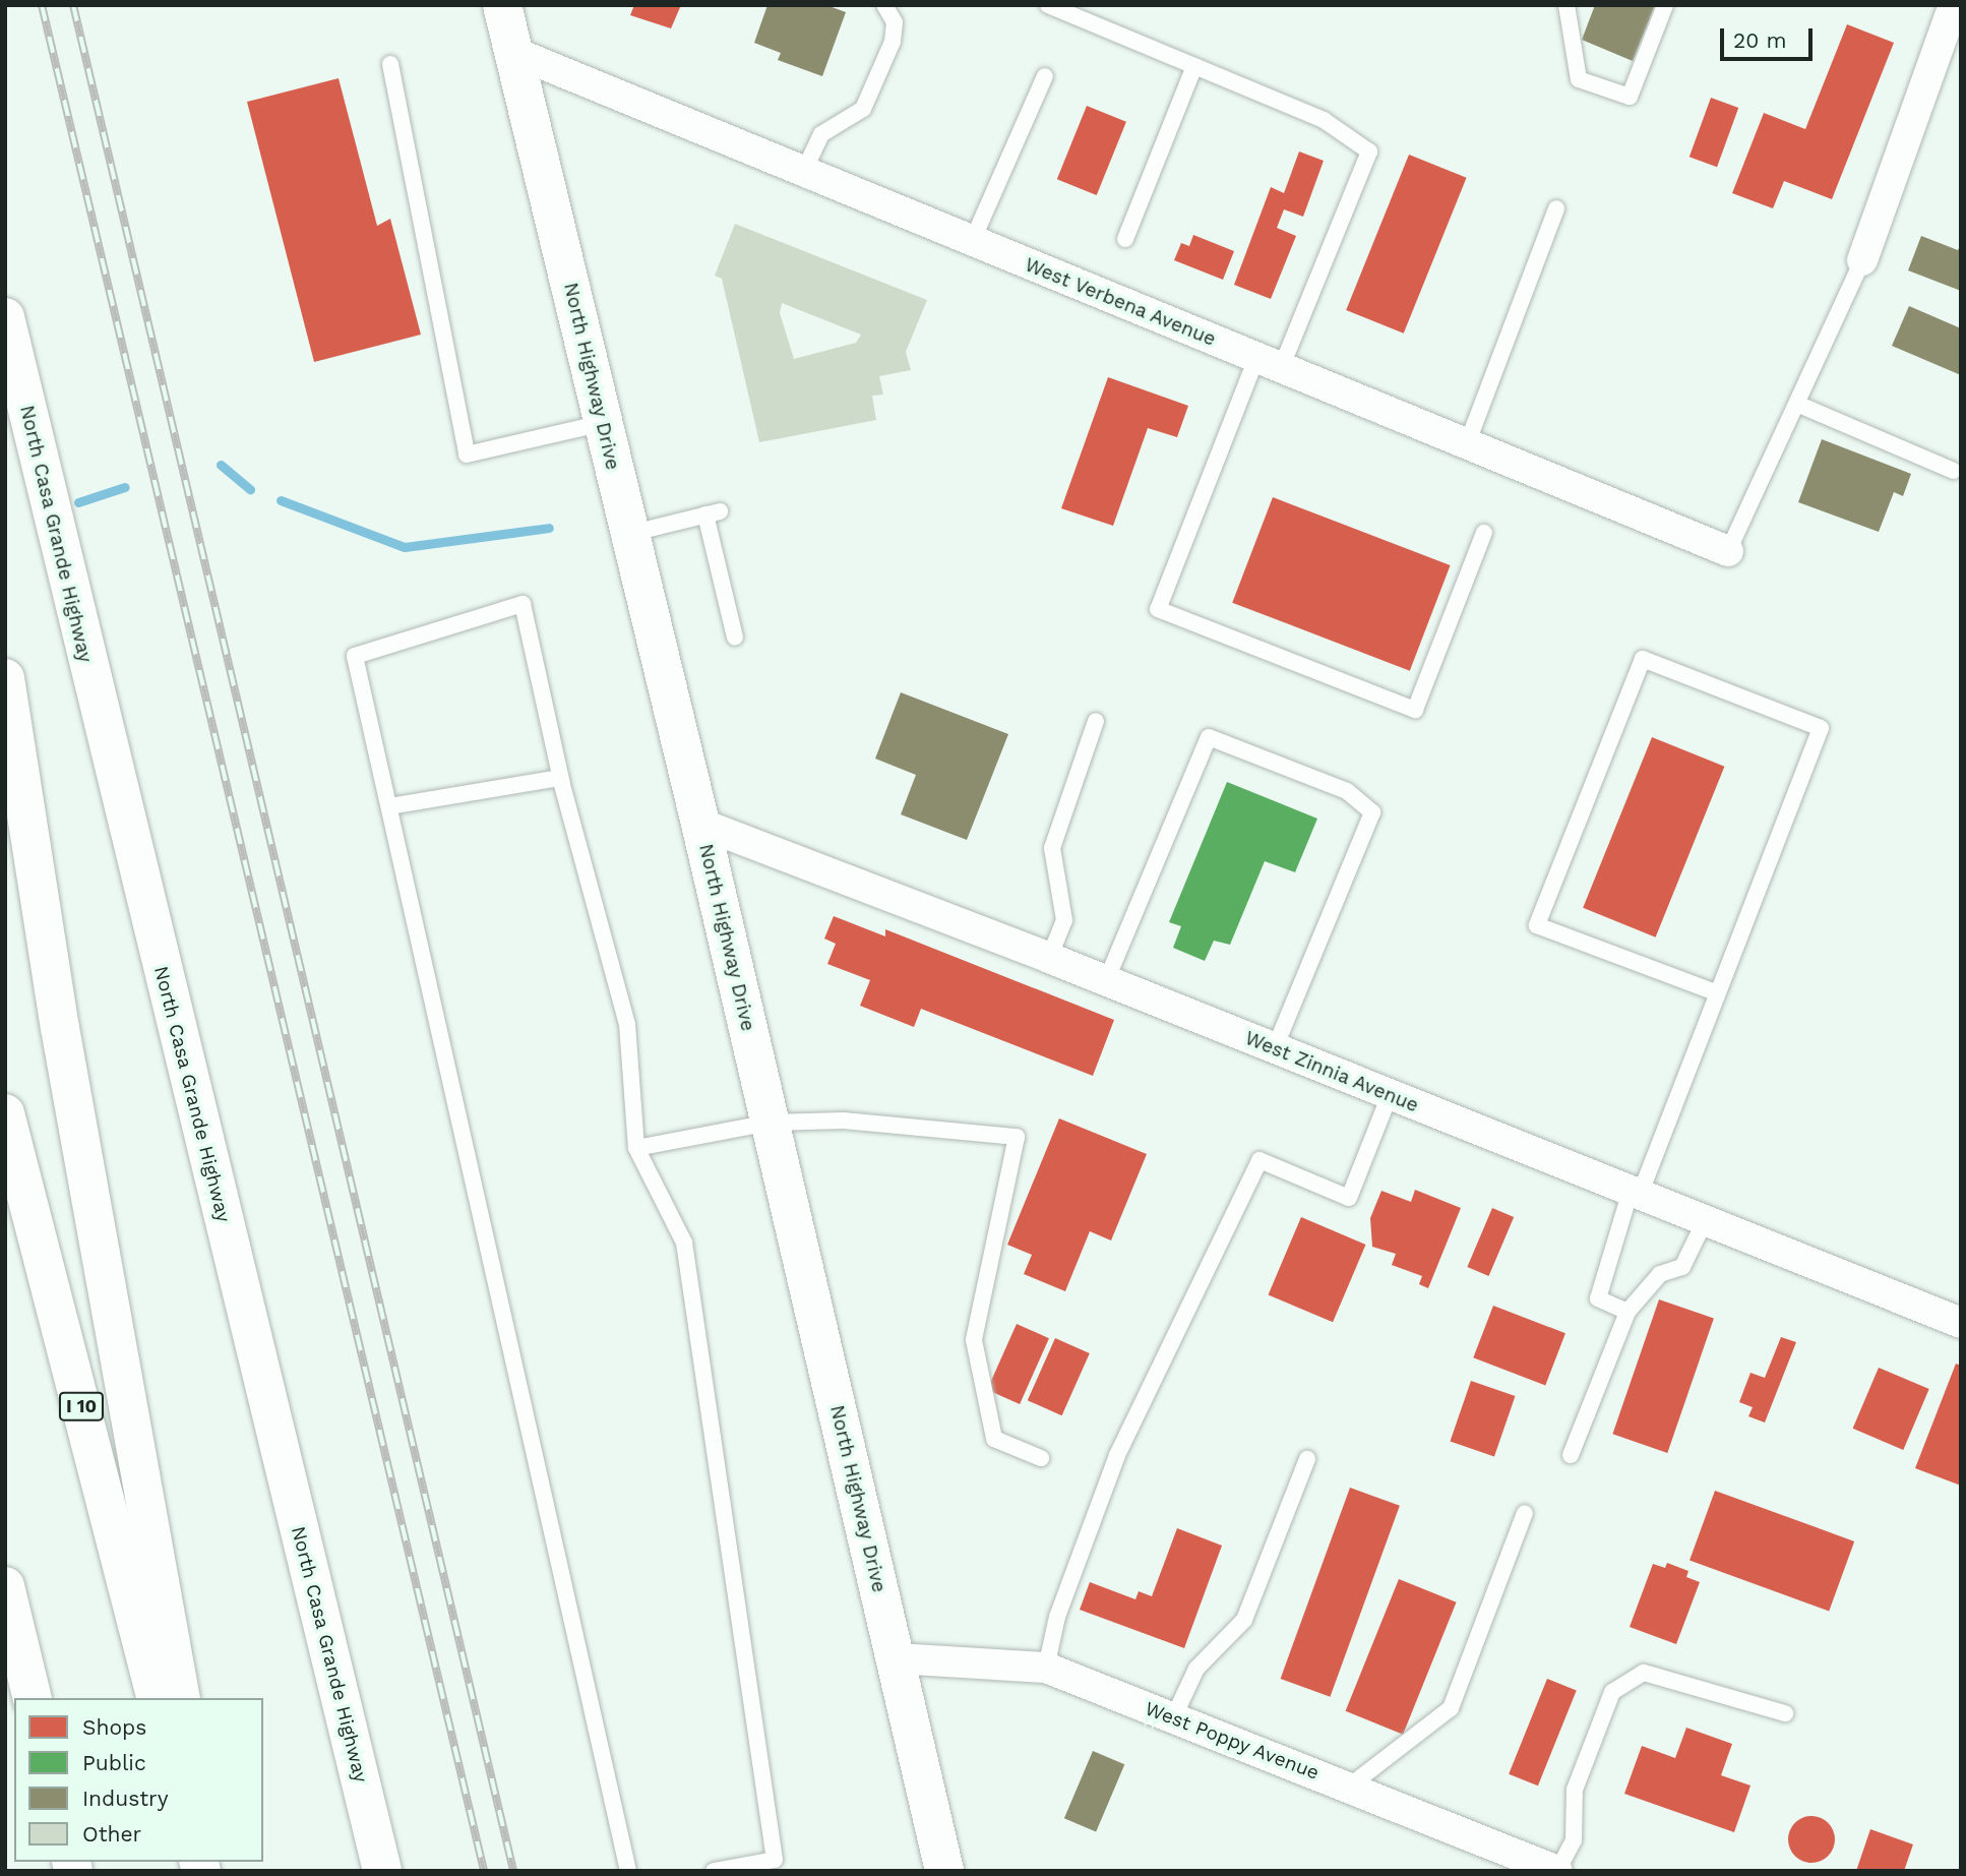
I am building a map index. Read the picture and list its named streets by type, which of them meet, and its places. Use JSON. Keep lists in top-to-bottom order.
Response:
{
  "streets": {
    "main road": ["North Highway Drive", "North Casa Grande Highway", "I 10"],
    "street": ["West Verbena Avenue", "West Zinnia Avenue", "West Poppy Avenue"]
  },
  "crossings": [
    ["West Verbena Avenue", "North Highway Drive"],
    ["North Highway Drive", "West Zinnia Avenue"],
    ["North Highway Drive", "West Poppy Avenue"]
  ],
  "legend": [
    "Shops",
    "Public",
    "Industry",
    "Other"
  ],
  "scale_bar": "20 m"
}
